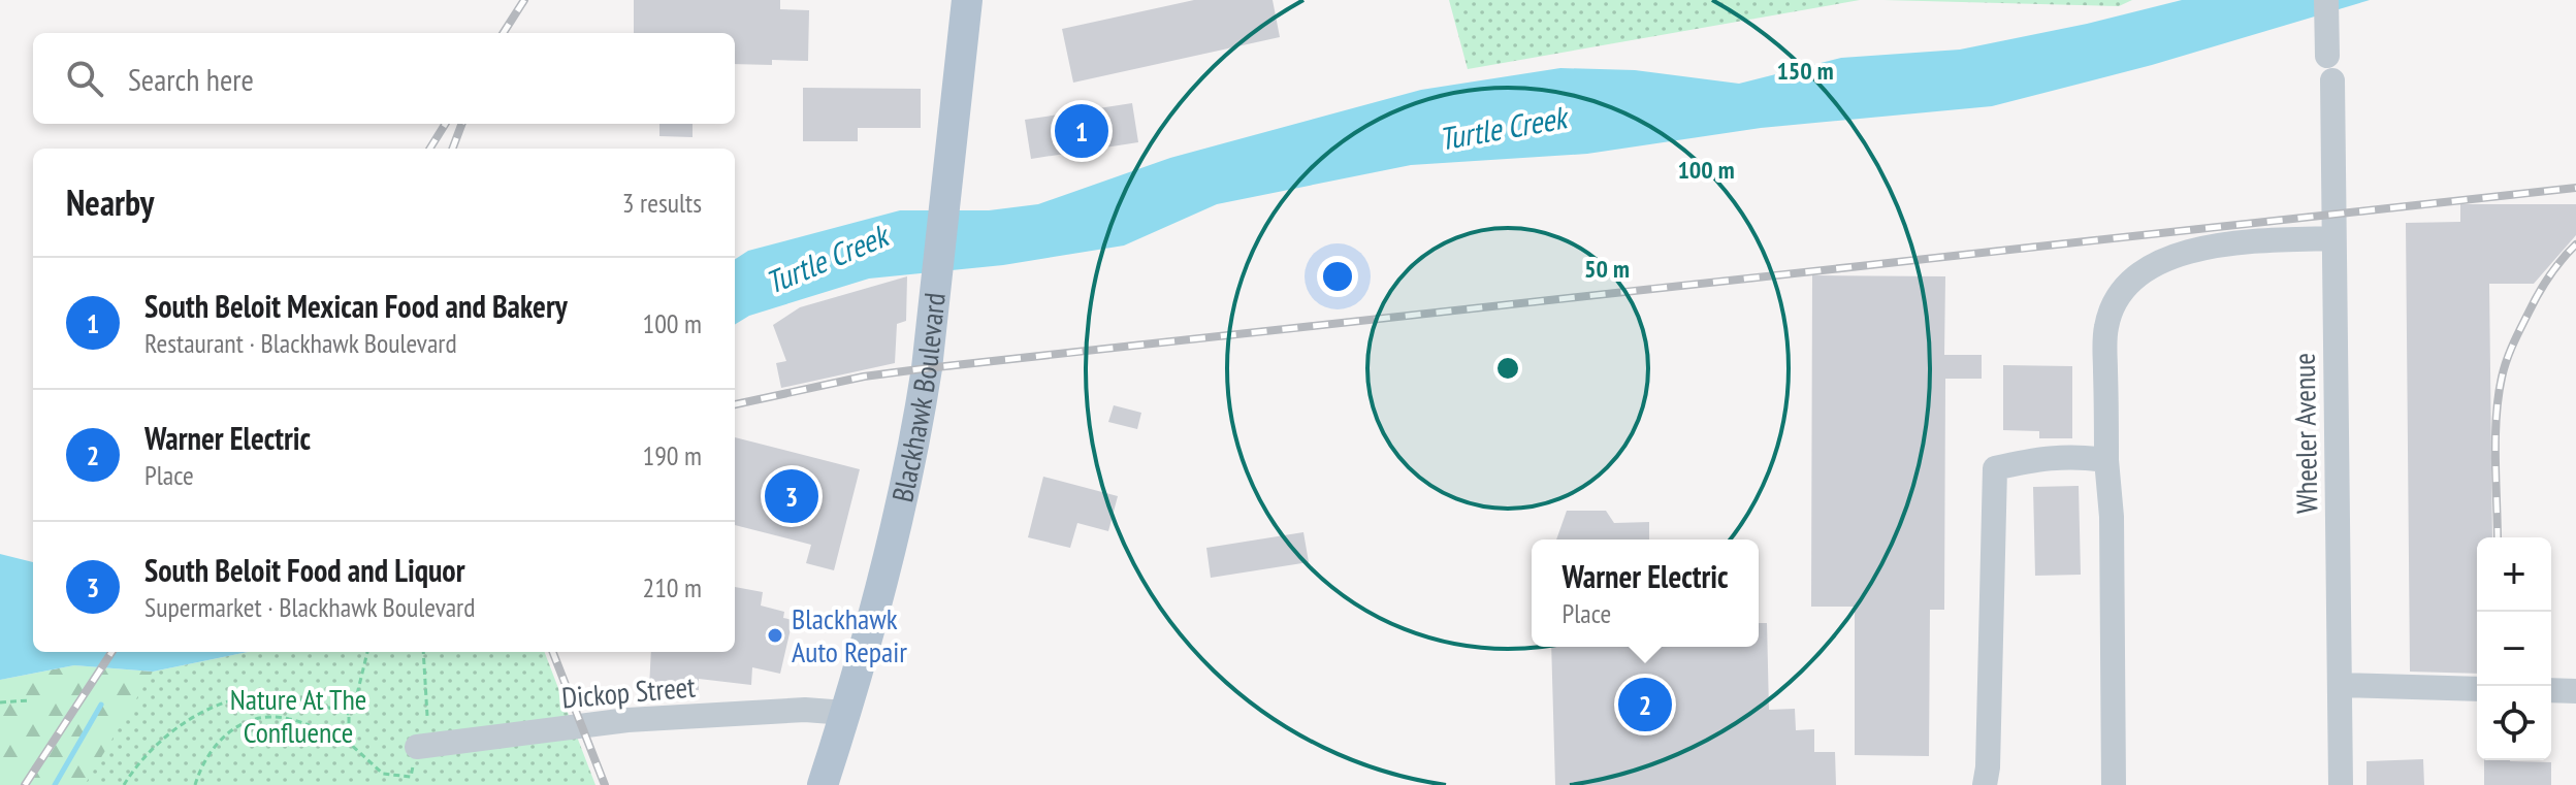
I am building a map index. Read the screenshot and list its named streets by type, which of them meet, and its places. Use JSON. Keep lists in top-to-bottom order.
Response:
{
  "streets": {
    "main road": ["Blackhawk Boulevard"],
    "street": ["Wheeler Avenue", "Dickop Street"]
  },
  "crossings": [
    ["Blackhawk Boulevard", "Dickop Street"]
  ],
  "water": ["Turtle Creek"],
  "parks": ["Nature At The Confluence"],
  "places": ["Blackhawk Auto Repair"],
  "page": {
    "search": "Search here",
    "pins": ["1", "3", "2"],
    "heading": ["Nearby", "3 results"],
    "list": [
      {
        "mark": "1",
        "name": "South Beloit Mexican Food and Bakery",
        "note": "Restaurant · Blackhawk Boulevard",
        "value": "100 m"
      },
      {
        "mark": "2",
        "name": "Warner Electric",
        "note": "Place",
        "value": "190 m"
      },
      {
        "mark": "3",
        "name": "South Beloit Food and Liquor",
        "note": "Supermarket · Blackhawk Boulevard",
        "value": "210 m"
      }
    ],
    "map_buttons": ["+", "−"],
    "popup": ["Warner Electric", "Place"]
  },
  "rings": ["150 m", "100 m", "50 m"]
}
